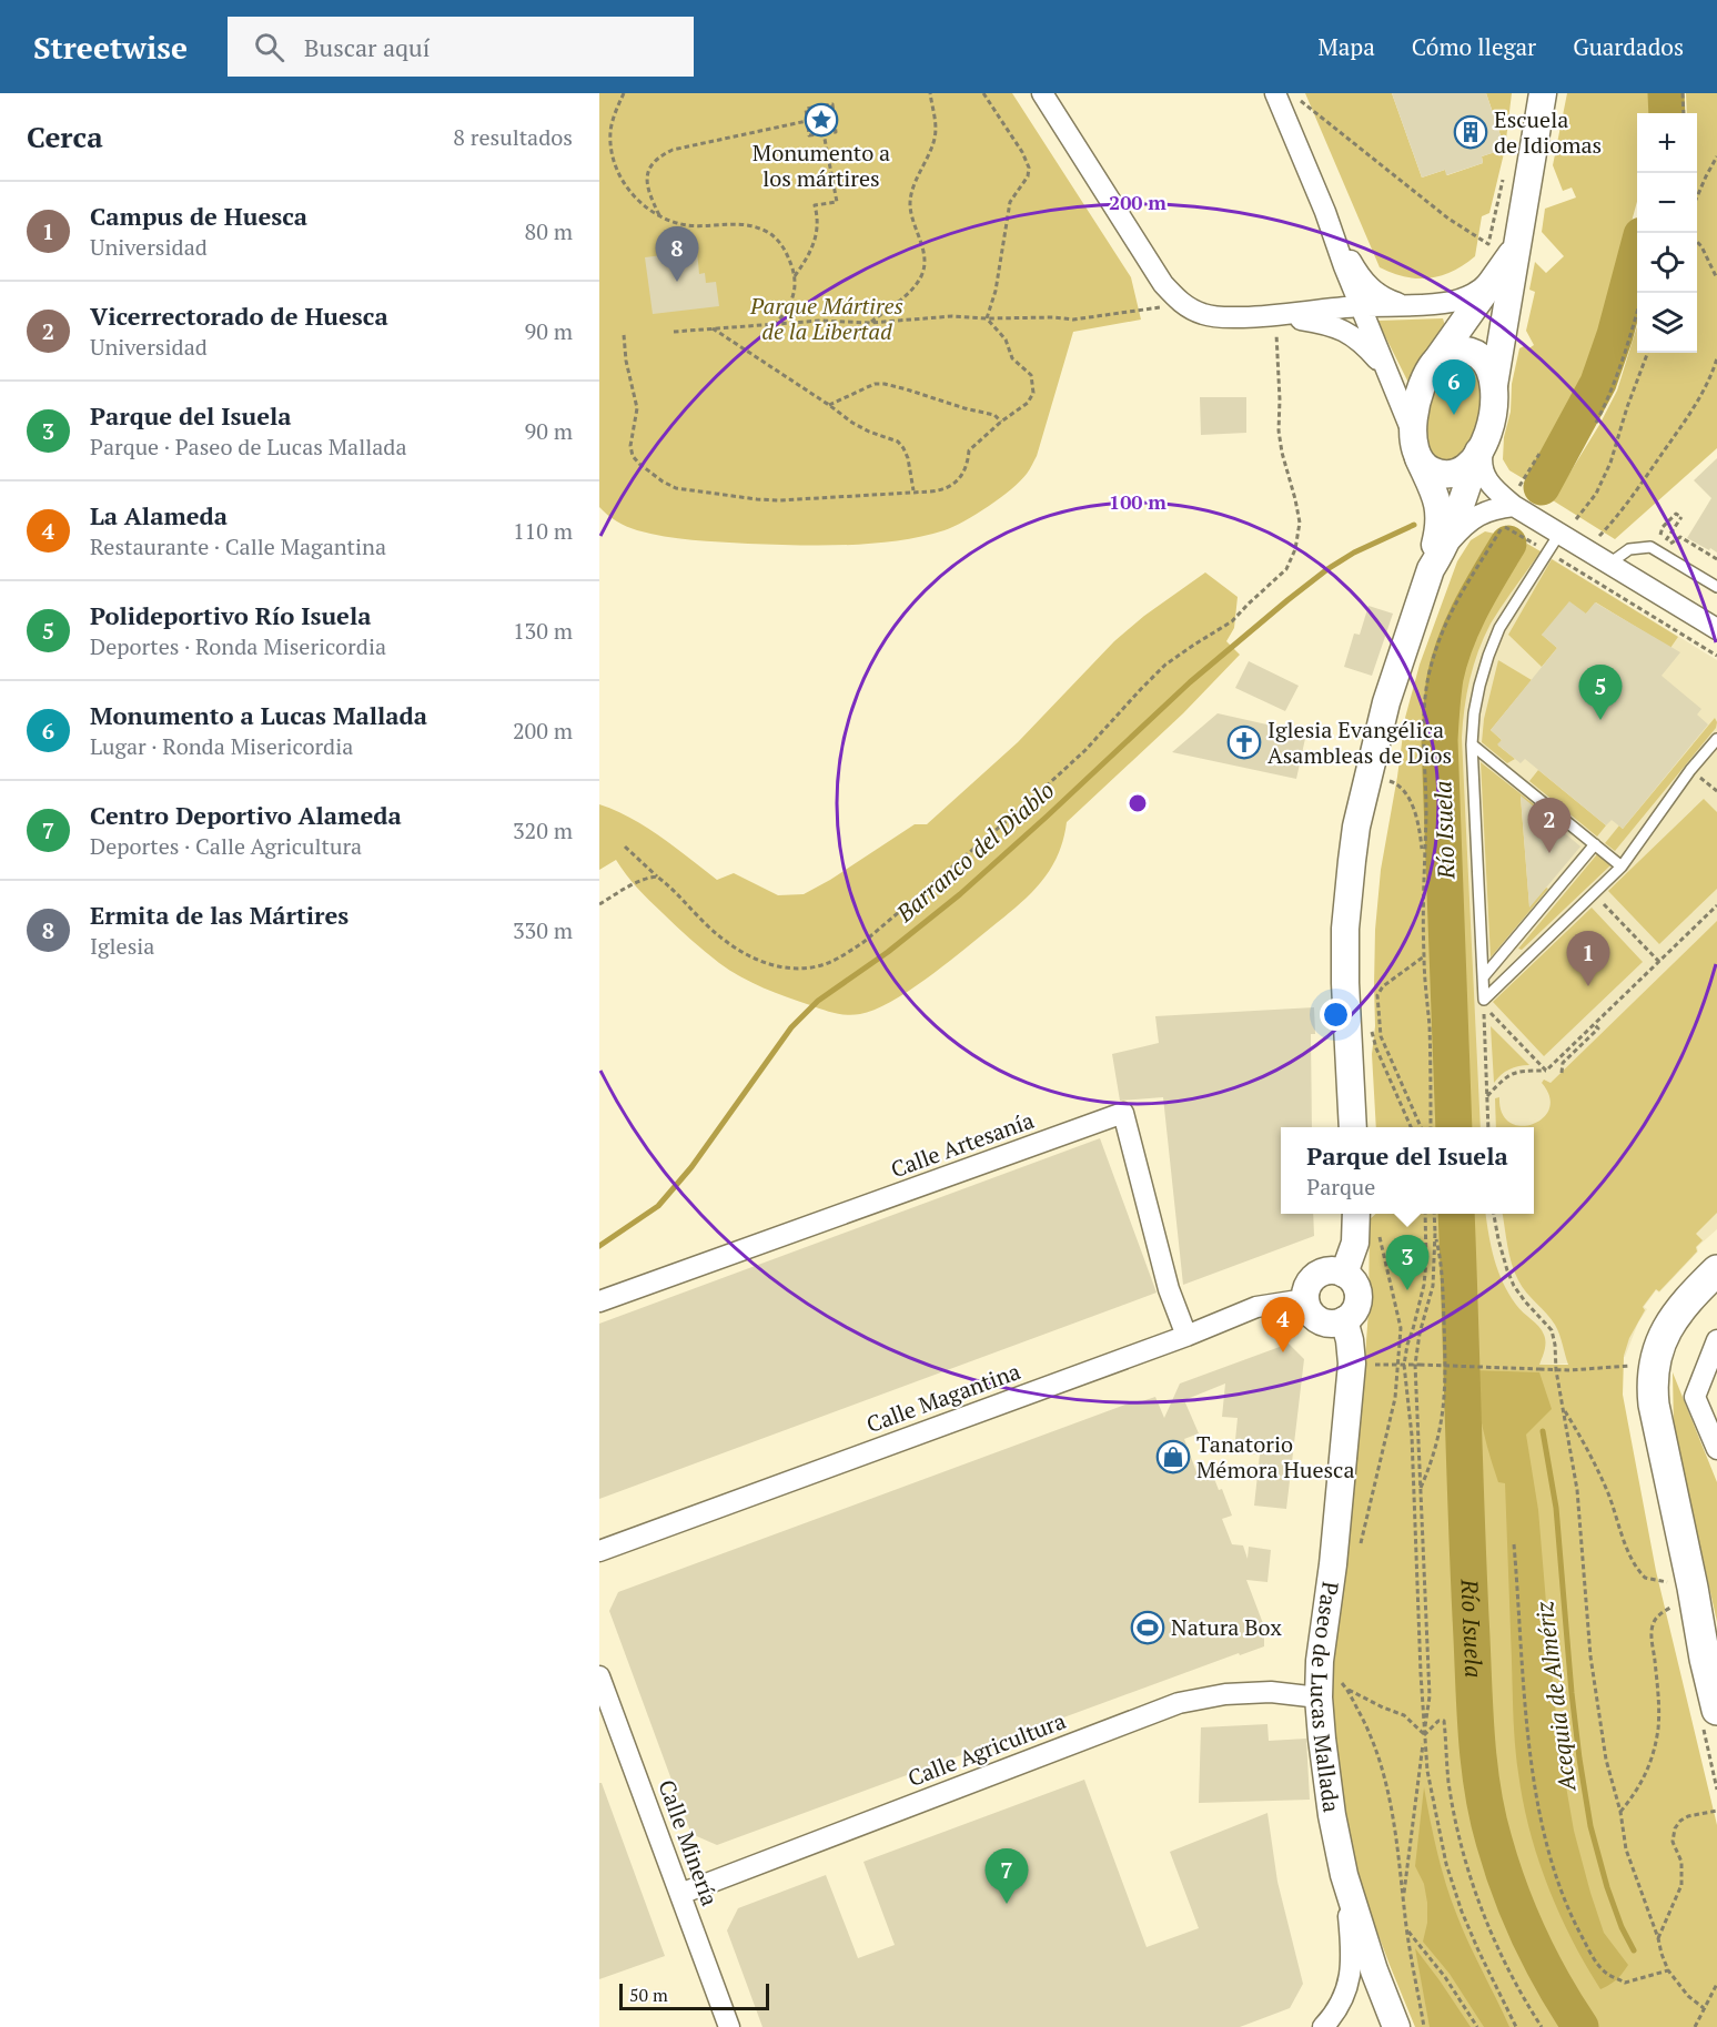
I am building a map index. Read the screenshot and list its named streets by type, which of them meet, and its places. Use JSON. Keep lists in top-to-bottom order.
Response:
{
  "streets": {
    "main road": ["Paseo de Lucas Mallada"],
    "street": [
      "Calle Artesanía",
      "Calle Magantina",
      "Calle Agricultura",
      "Calle Minería"
    ]
  },
  "crossings": [
    ["Calle Artesanía", "Calle Magantina"],
    ["Calle Magantina", "Paseo de Lucas Mallada"],
    ["Paseo de Lucas Mallada", "Calle Agricultura"],
    ["Calle Agricultura", "Calle Minería"]
  ],
  "water": ["Río Isuela", "Barranco del Diablo", "Acequia de Almériz"],
  "parks": ["Parque Mártires de la Libertad"],
  "places": {
    "place": ["Monumento a los mártires"],
    "building": ["Escuela de Idiomas"],
    "church": ["Iglesia Evangélica Asambleas de Dios"],
    "shop": ["Tanatorio Mémora Huesca"],
    "sports": ["Natura Box"]
  },
  "scale_bar": "50 m",
  "page": {
    "header": "Streetwise",
    "search": "Buscar aquí",
    "nav": ["Mapa", "Cómo llegar", "Guardados"],
    "heading": ["Cerca", "8 resultados"],
    "map_buttons": ["+", "−"],
    "list": [
      {
        "mark": "1",
        "name": "Campus de Huesca",
        "note": "Universidad",
        "value": "80 m"
      },
      {
        "mark": "2",
        "name": "Vicerrectorado de Huesca",
        "note": "Universidad",
        "value": "90 m"
      },
      {
        "mark": "3",
        "name": "Parque del Isuela",
        "note": "Parque · Paseo de Lucas Mallada",
        "value": "90 m"
      },
      {
        "mark": "4",
        "name": "La Alameda",
        "note": "Restaurante · Calle Magantina",
        "value": "110 m"
      },
      {
        "mark": "5",
        "name": "Polideportivo Río Isuela",
        "note": "Deportes · Ronda Misericordia",
        "value": "130 m"
      },
      {
        "mark": "6",
        "name": "Monumento a Lucas Mallada",
        "note": "Lugar · Ronda Misericordia",
        "value": "200 m"
      },
      {
        "mark": "7",
        "name": "Centro Deportivo Alameda",
        "note": "Deportes · Calle Agricultura",
        "value": "320 m"
      },
      {
        "mark": "8",
        "name": "Ermita de las Mártires",
        "note": "Iglesia",
        "value": "330 m"
      }
    ],
    "pins": [
      "8",
      "6",
      "5",
      "2",
      "1",
      "3",
      "4",
      "7"
    ],
    "popup": ["Parque del Isuela", "Parque"],
    "scale": "50 m"
  },
  "rings": ["200 m", "100 m"]
}
